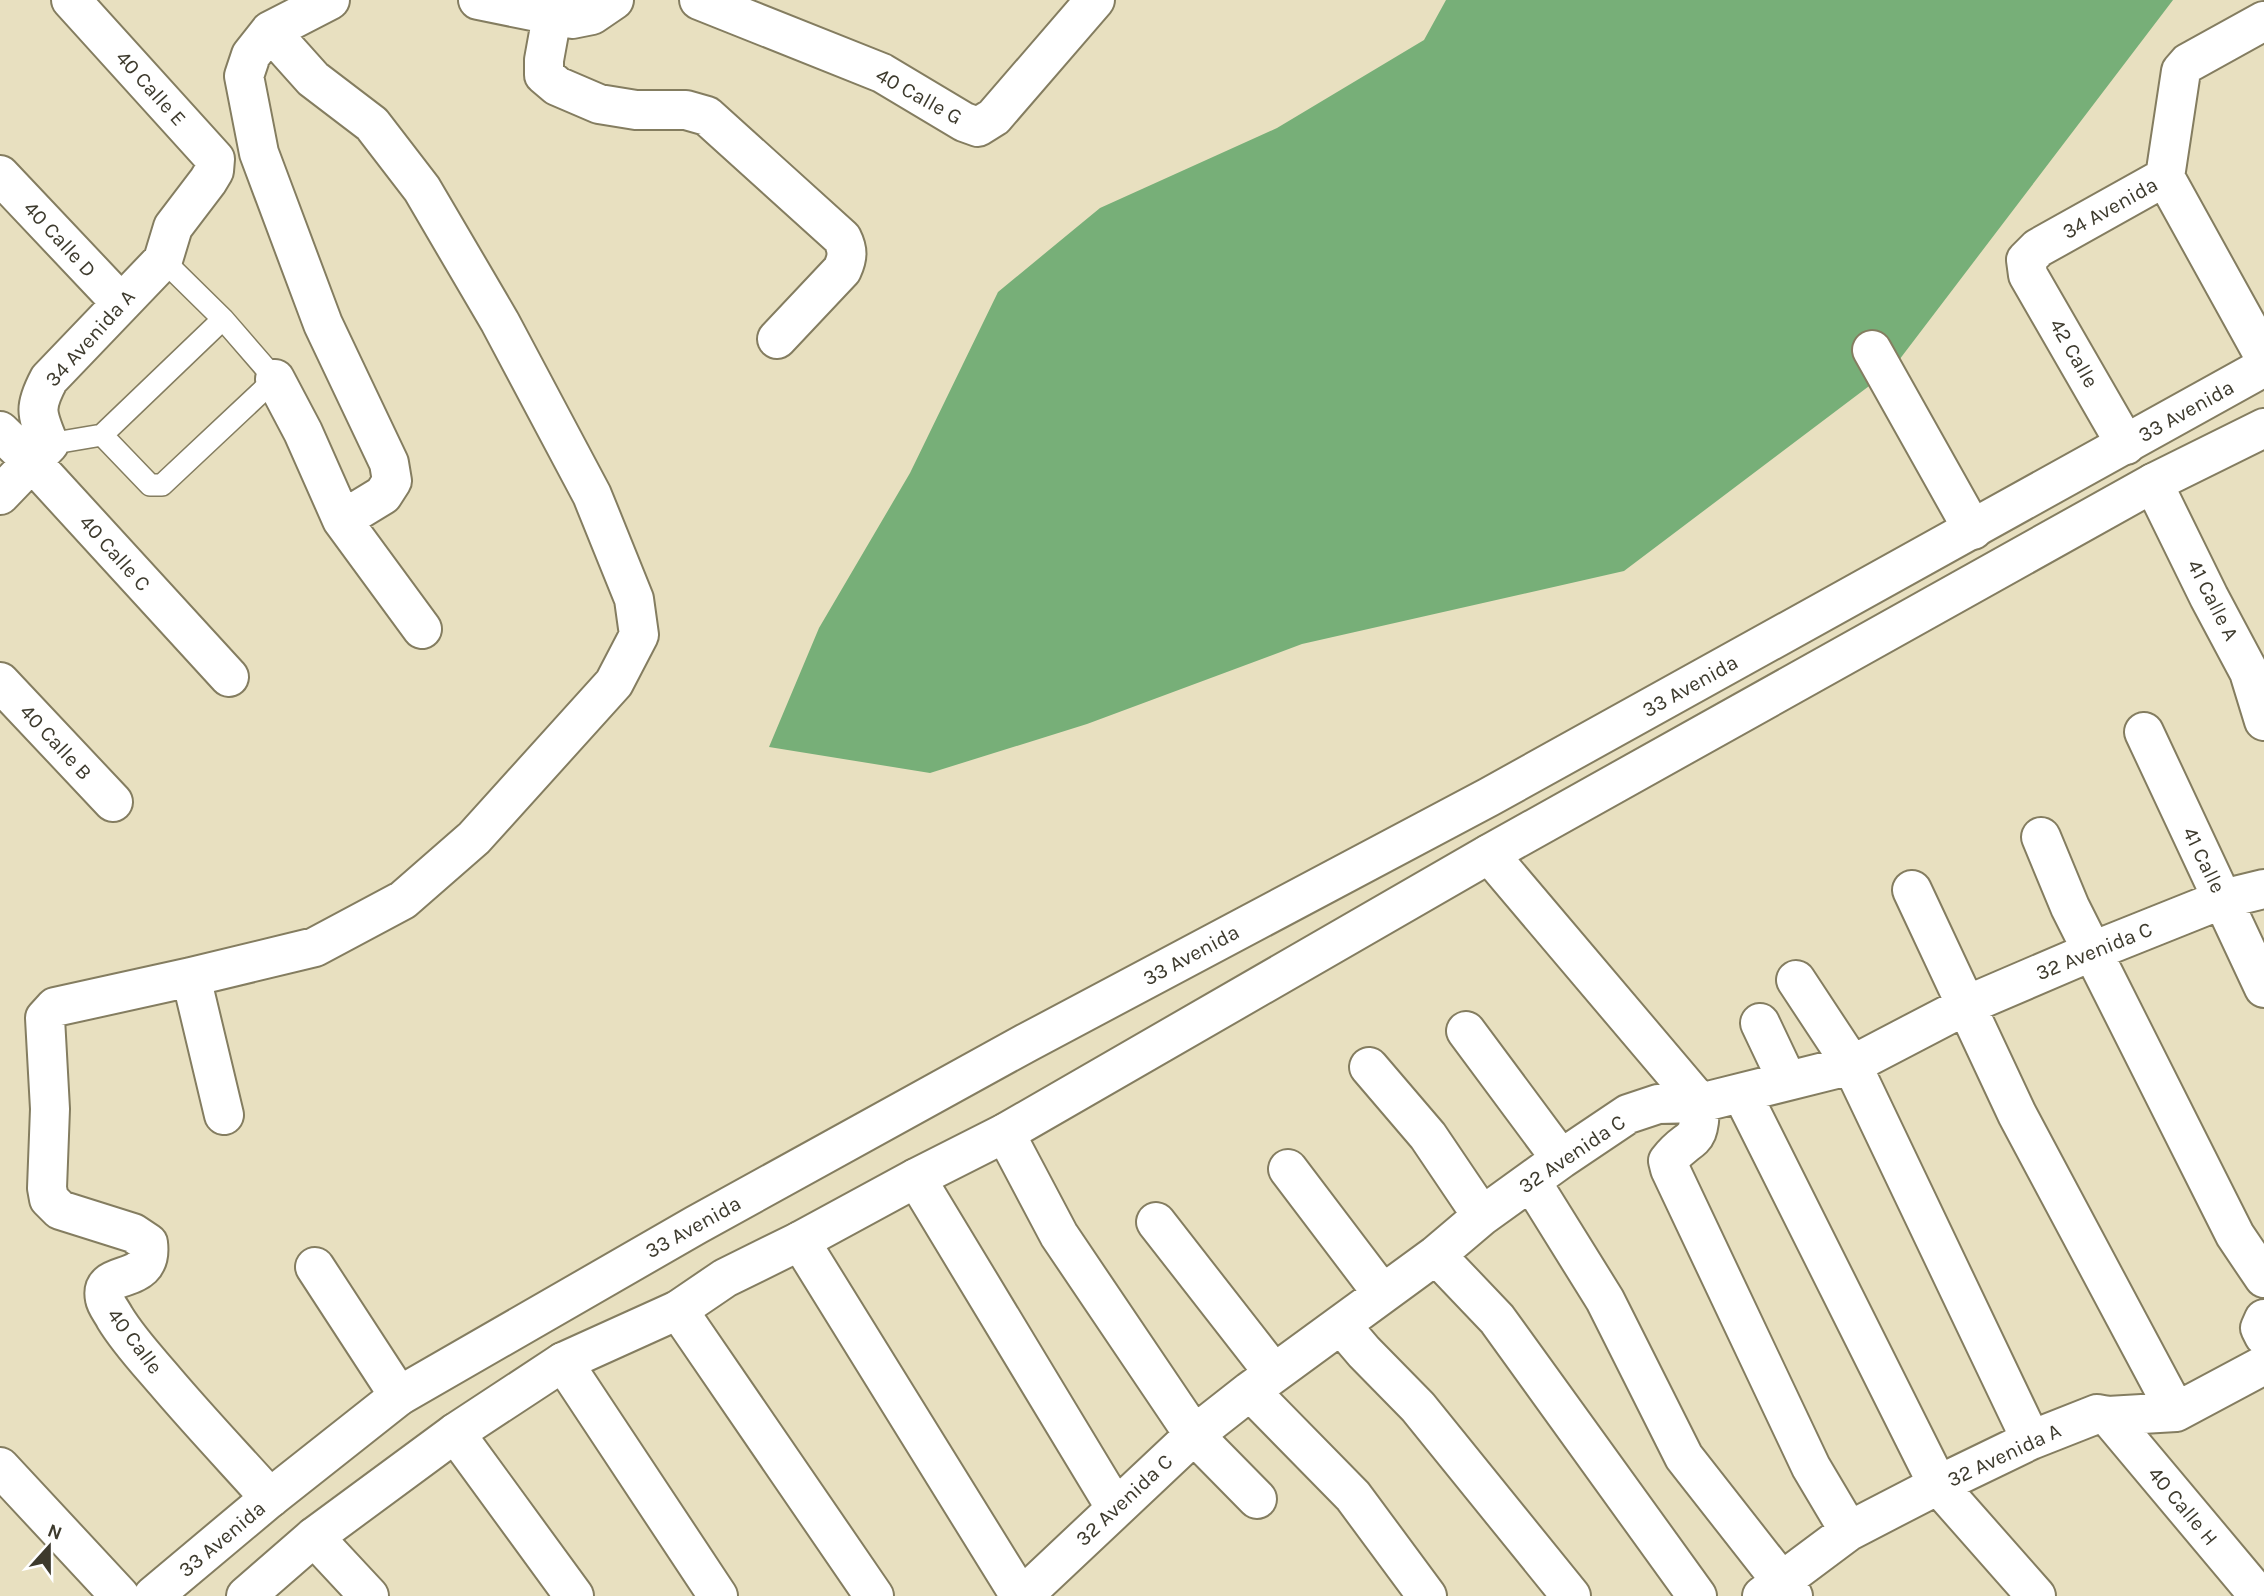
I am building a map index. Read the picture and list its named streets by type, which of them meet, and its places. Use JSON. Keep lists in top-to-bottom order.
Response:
{
  "streets": {
    "street": [
      "40 Calle E",
      "40 Calle G",
      "34 Avenida",
      "40 Calle D",
      "34 Avenida A",
      "42 Calle",
      "33 Avenida",
      "40 Calle C",
      "41 Calle A",
      "40 Calle B",
      "41 Calle",
      "32 Avenida C",
      "40 Calle",
      "32 Avenida A",
      "40 Calle H"
    ]
  },
  "crossings": [
    ["40 Calle E", "34 Avenida A"],
    ["34 Avenida", "42 Calle"],
    ["40 Calle D", "34 Avenida A"],
    ["34 Avenida A", "40 Calle C"],
    ["42 Calle", "33 Avenida"],
    ["33 Avenida", "40 Calle"],
    ["41 Calle", "32 Avenida C"],
    ["32 Avenida A", "40 Calle H"]
  ],
  "north": "top"
}
